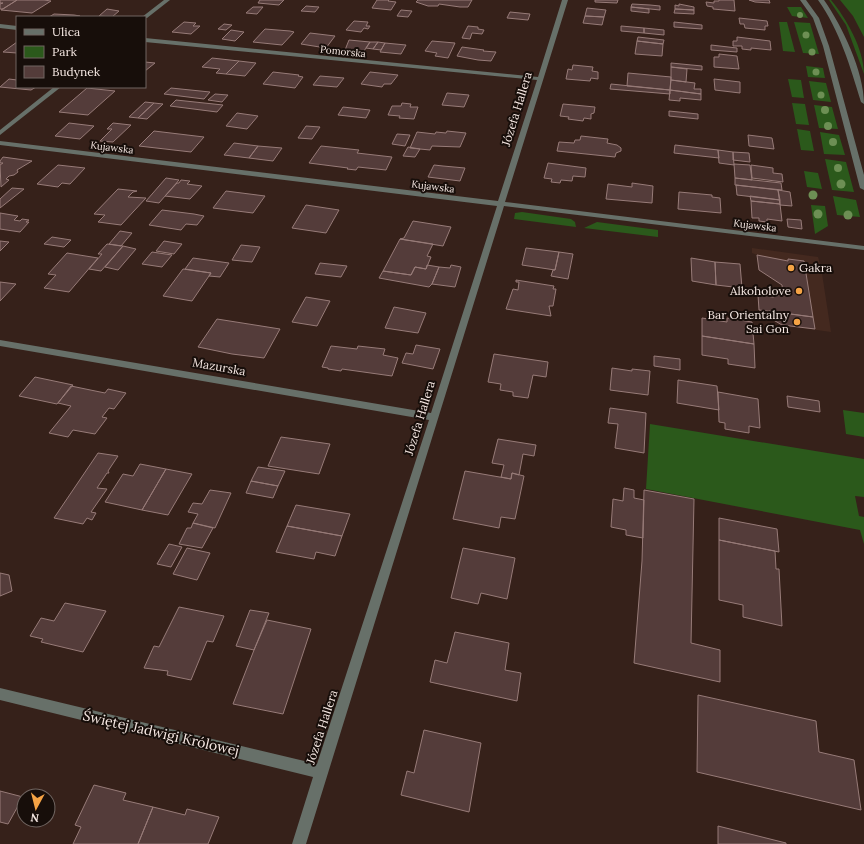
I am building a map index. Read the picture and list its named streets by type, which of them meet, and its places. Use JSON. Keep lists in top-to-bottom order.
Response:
{
  "streets": {
    "street": [
      "Pomorska",
      "Józefa Hallera",
      "Kujawska",
      "Mazurska",
      "Świętej Jadwigi Królowej"
    ]
  },
  "crossings": [
    ["Pomorska", "Józefa Hallera"],
    ["Józefa Hallera", "Kujawska"],
    ["Józefa Hallera", "Mazurska"],
    ["Józefa Hallera", "Świętej Jadwigi Królowej"]
  ],
  "places": ["Gakra", "Alkoholove", "Bar Orientalny Sai Gon"],
  "legend": ["Ulica", "Park", "Budynek"],
  "north": "bottom"
}
